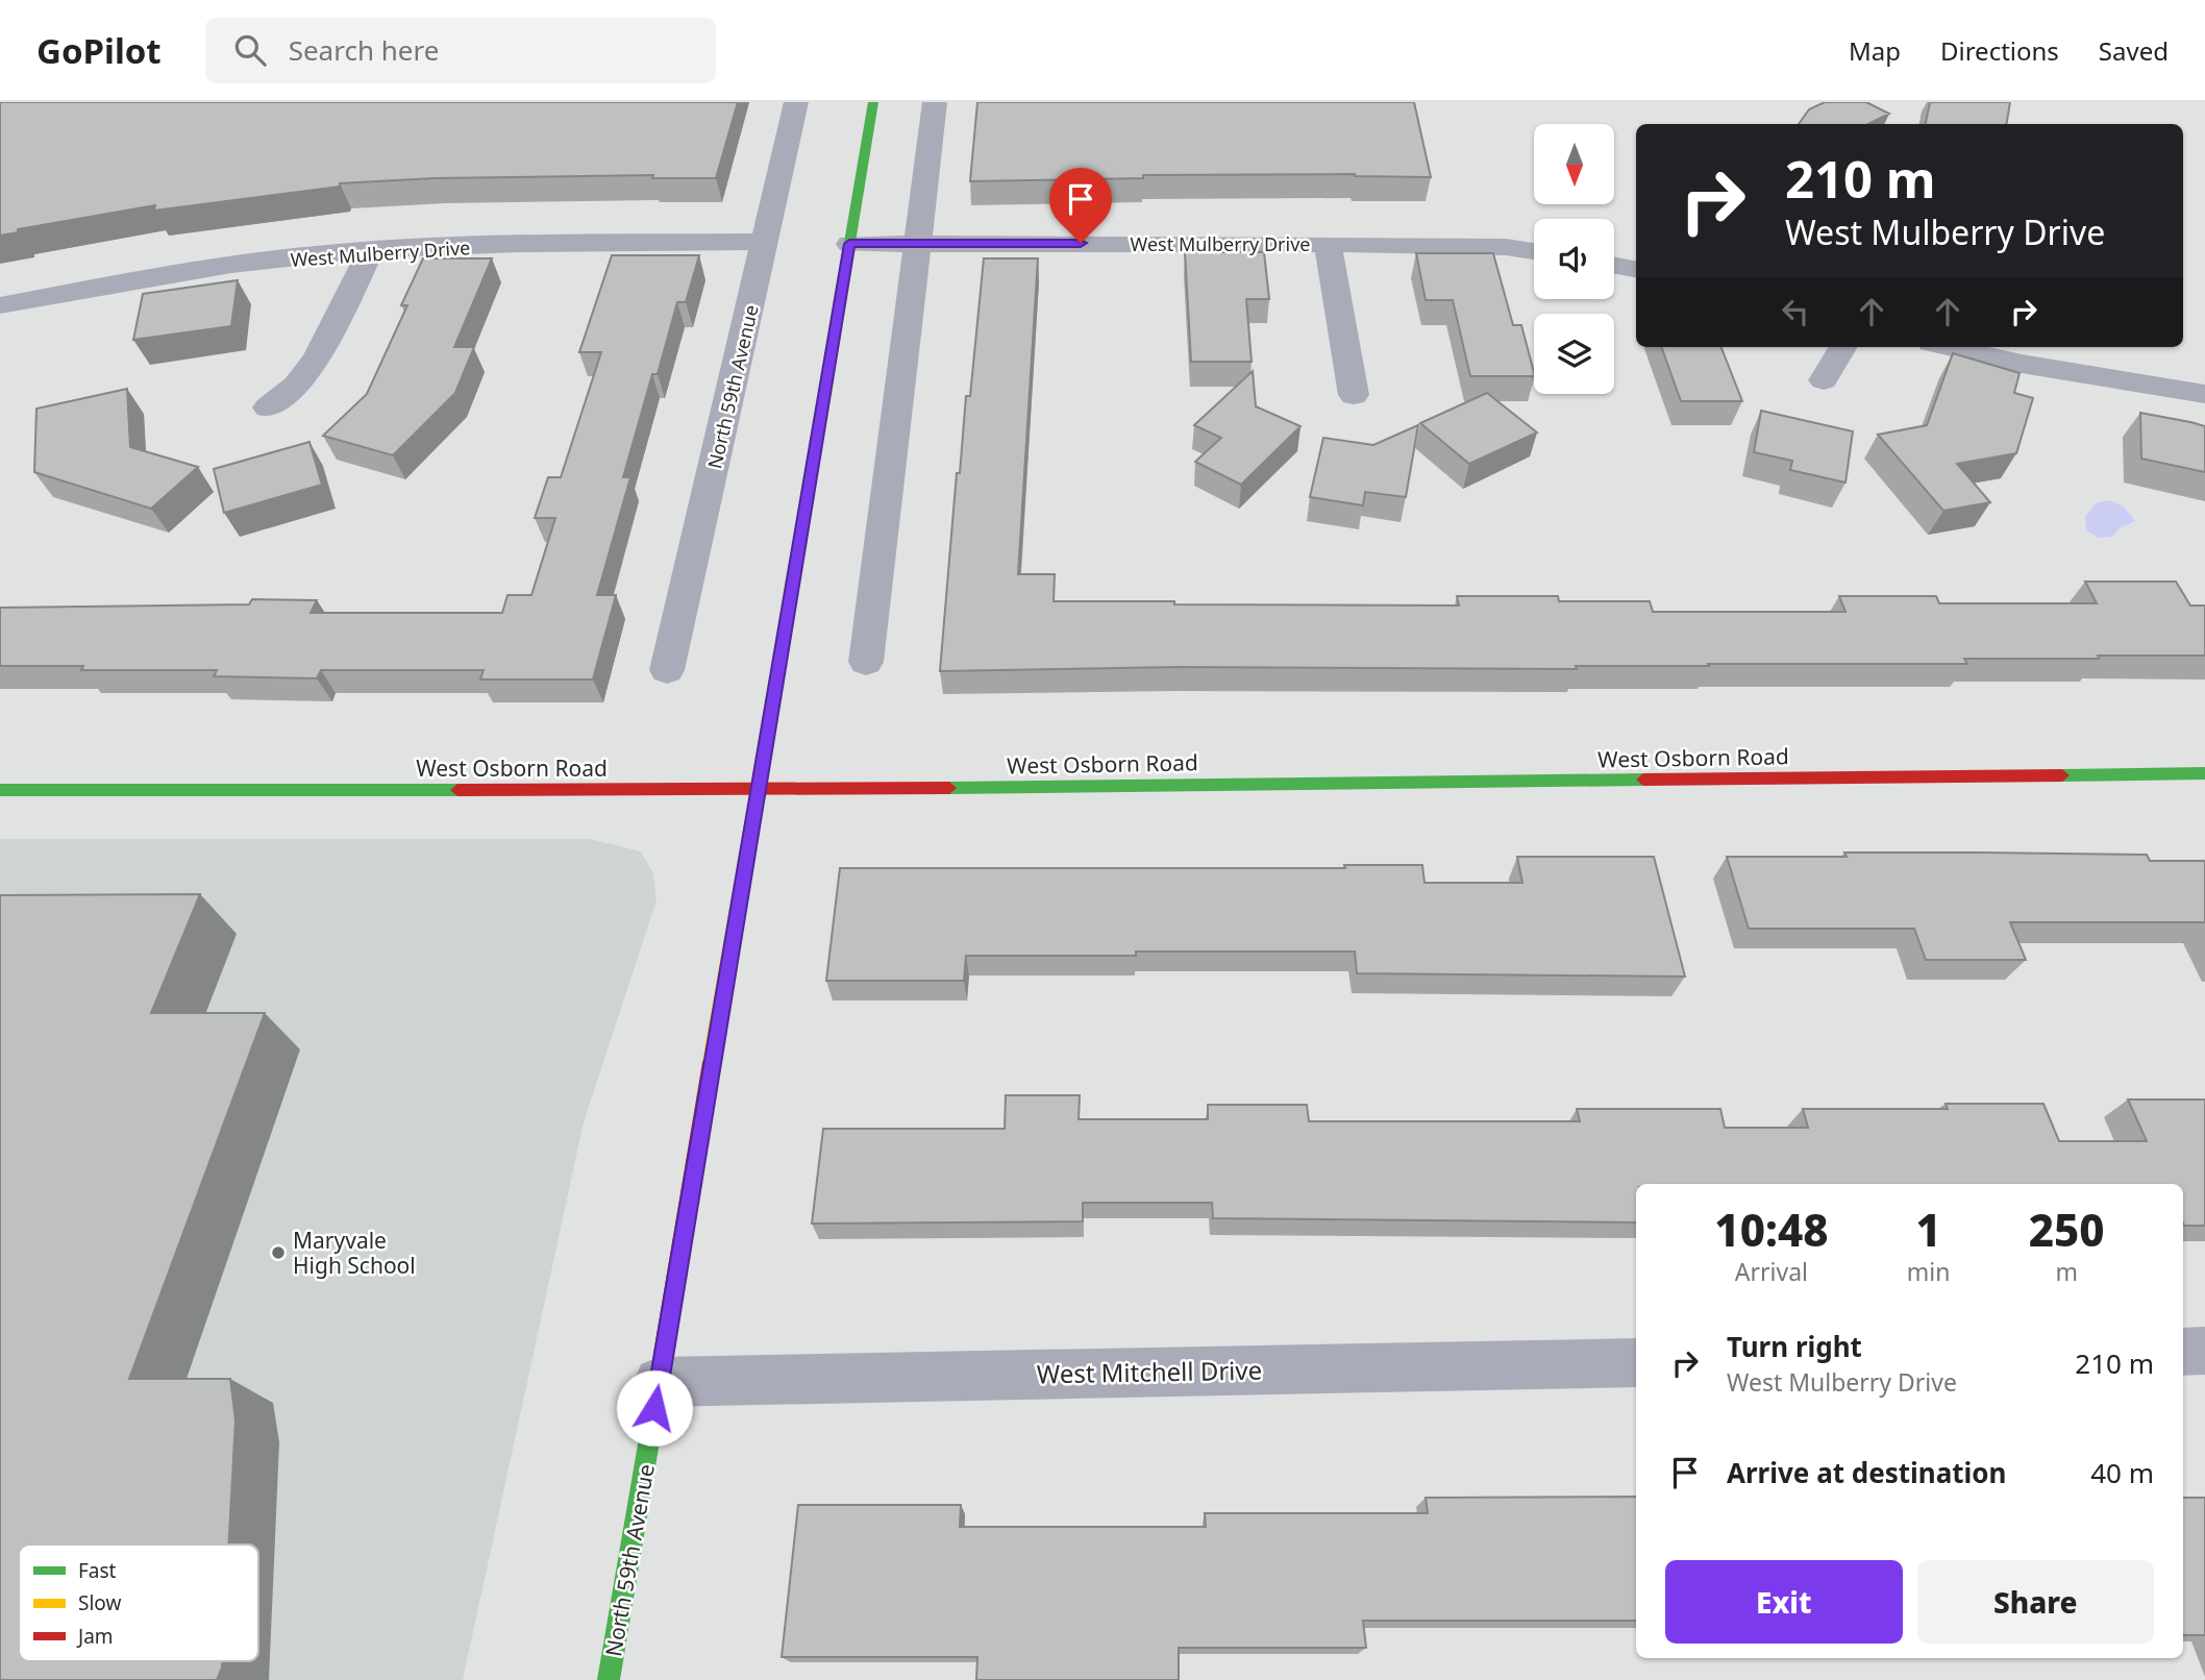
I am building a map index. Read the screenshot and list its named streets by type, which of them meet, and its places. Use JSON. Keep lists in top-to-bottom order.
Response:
{
  "streets": {
    "street": [
      "West Mulberry Drive",
      "North 59th Avenue",
      "West Osborn Road",
      "West Mitchell Drive"
    ]
  },
  "crossings": [
    ["West Mulberry Drive", "North 59th Avenue"],
    ["North 59th Avenue", "West Osborn Road"],
    ["North 59th Avenue", "West Mitchell Drive"]
  ],
  "places": ["Maryvale High School"],
  "legend": ["Fast", "Slow", "Jam"],
  "north": "bottom",
  "page": {
    "header": "GoPilot",
    "search": "Search here",
    "nav": ["Map", "Directions", "Saved"],
    "turn": ["210 m", "West Mulberry Drive"],
    "eta": [
      "10:48",
      "Arrival",
      "1",
      "min",
      "250",
      "m"
    ],
    "list": [
      {
        "name": "Turn right",
        "note": "West Mulberry Drive",
        "value": "210 m"
      },
      {
        "name": "Arrive at destination",
        "value": "40 m"
      }
    ],
    "buttons": ["Exit", "Share"]
  }
}
